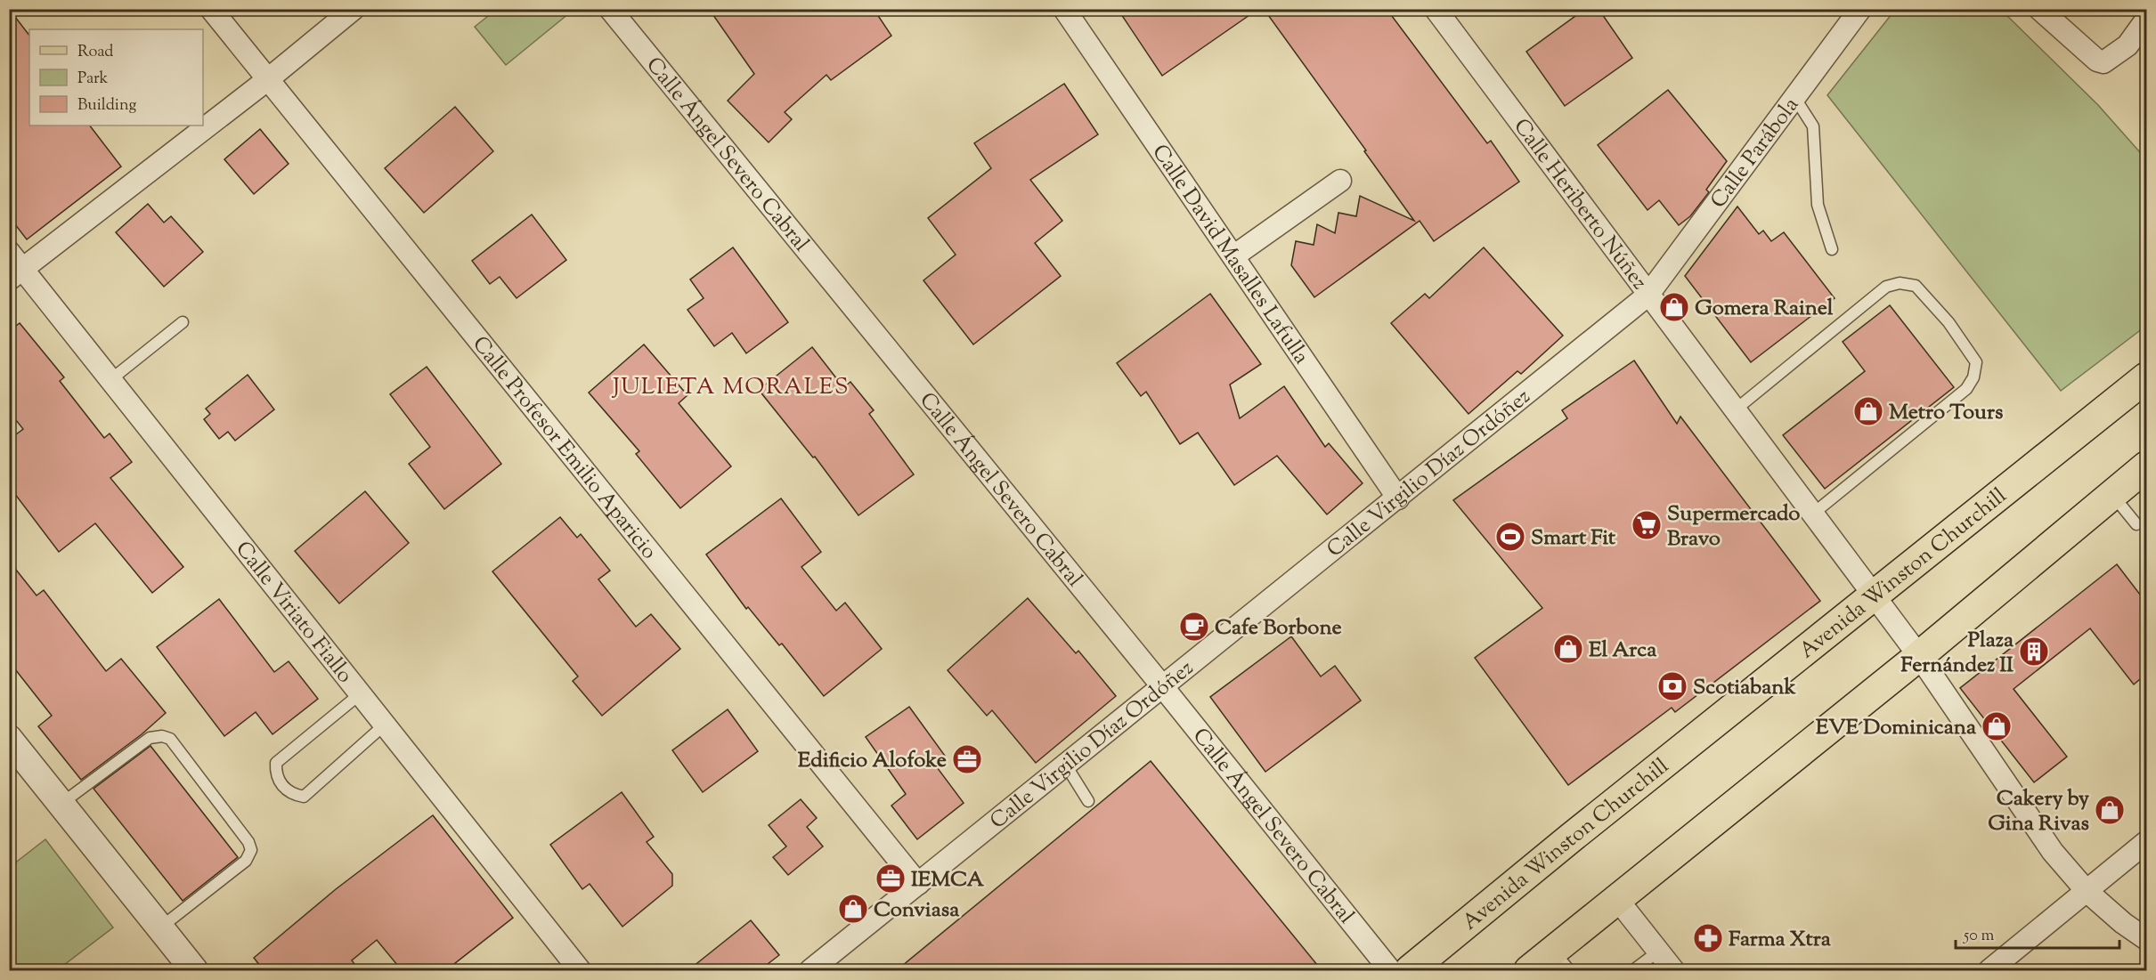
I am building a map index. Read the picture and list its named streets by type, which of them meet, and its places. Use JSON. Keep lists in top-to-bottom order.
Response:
{
  "streets": {
    "main road": ["Avenida Winston Churchill"],
    "street": [
      "Calle Parábola",
      "Calle Ángel Severo Cabral",
      "Calle Heriberto Núñez",
      "Calle David Masalles Lafulla",
      "Calle Profesor Emilio Aparicio",
      "Calle Virgilio Díaz Ordóñez",
      "Calle Viriato Fiallo"
    ]
  },
  "crossings": [
    ["Calle Parábola", "Calle Heriberto Núñez"],
    ["Calle Parábola", "Calle Virgilio Díaz Ordóñez"],
    ["Calle Ángel Severo Cabral", "Calle Virgilio Díaz Ordóñez"],
    ["Calle Heriberto Núñez", "Calle Virgilio Díaz Ordóñez"],
    ["Calle Heriberto Núñez", "Avenida Winston Churchill"],
    ["Calle David Masalles Lafulla", "Calle Virgilio Díaz Ordóñez"],
    ["Calle Profesor Emilio Aparicio", "Calle Virgilio Díaz Ordóñez"]
  ],
  "districts": ["JULIETA MORALES"],
  "places": {
    "shop": [
      "Gomera Rainel",
      "Metro Tours",
      "El Arca",
      "EVE Dominicana",
      "Cakery by Gina Rivas",
      "Conviasa"
    ],
    "supermarket": ["Supermercado Bravo"],
    "sports": ["Smart Fit"],
    "cafe": ["Cafe Borbone"],
    "building": ["Plaza Fernández II"],
    "bank": ["Scotiabank"],
    "office": ["Edificio Alofoke", "IEMCA"],
    "pharmacy": ["Farma Xtra"]
  },
  "legend": ["Road", "Park", "Building"],
  "scale_bar": "50 m"
}
